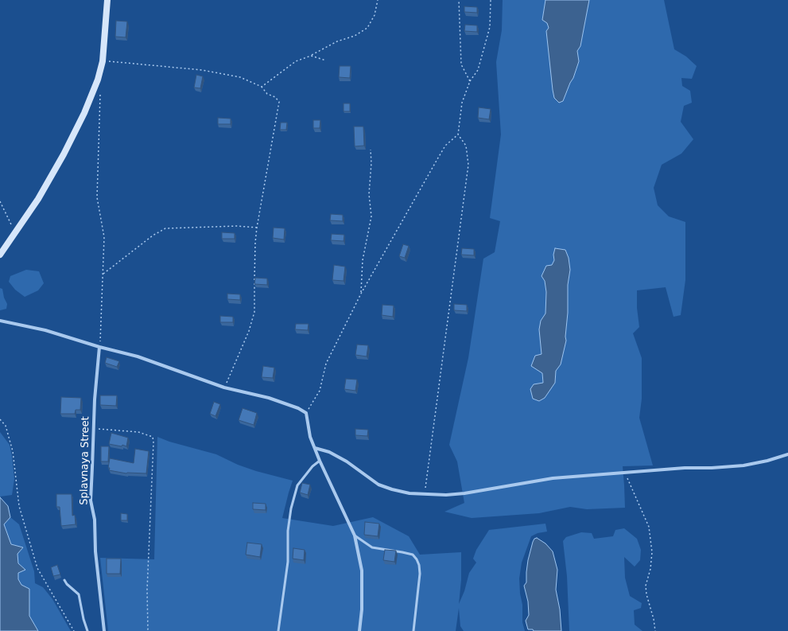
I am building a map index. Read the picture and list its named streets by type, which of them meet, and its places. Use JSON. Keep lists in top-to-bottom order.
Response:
{
  "streets": {
    "street": ["Splavnaya Street"]
  }
}
